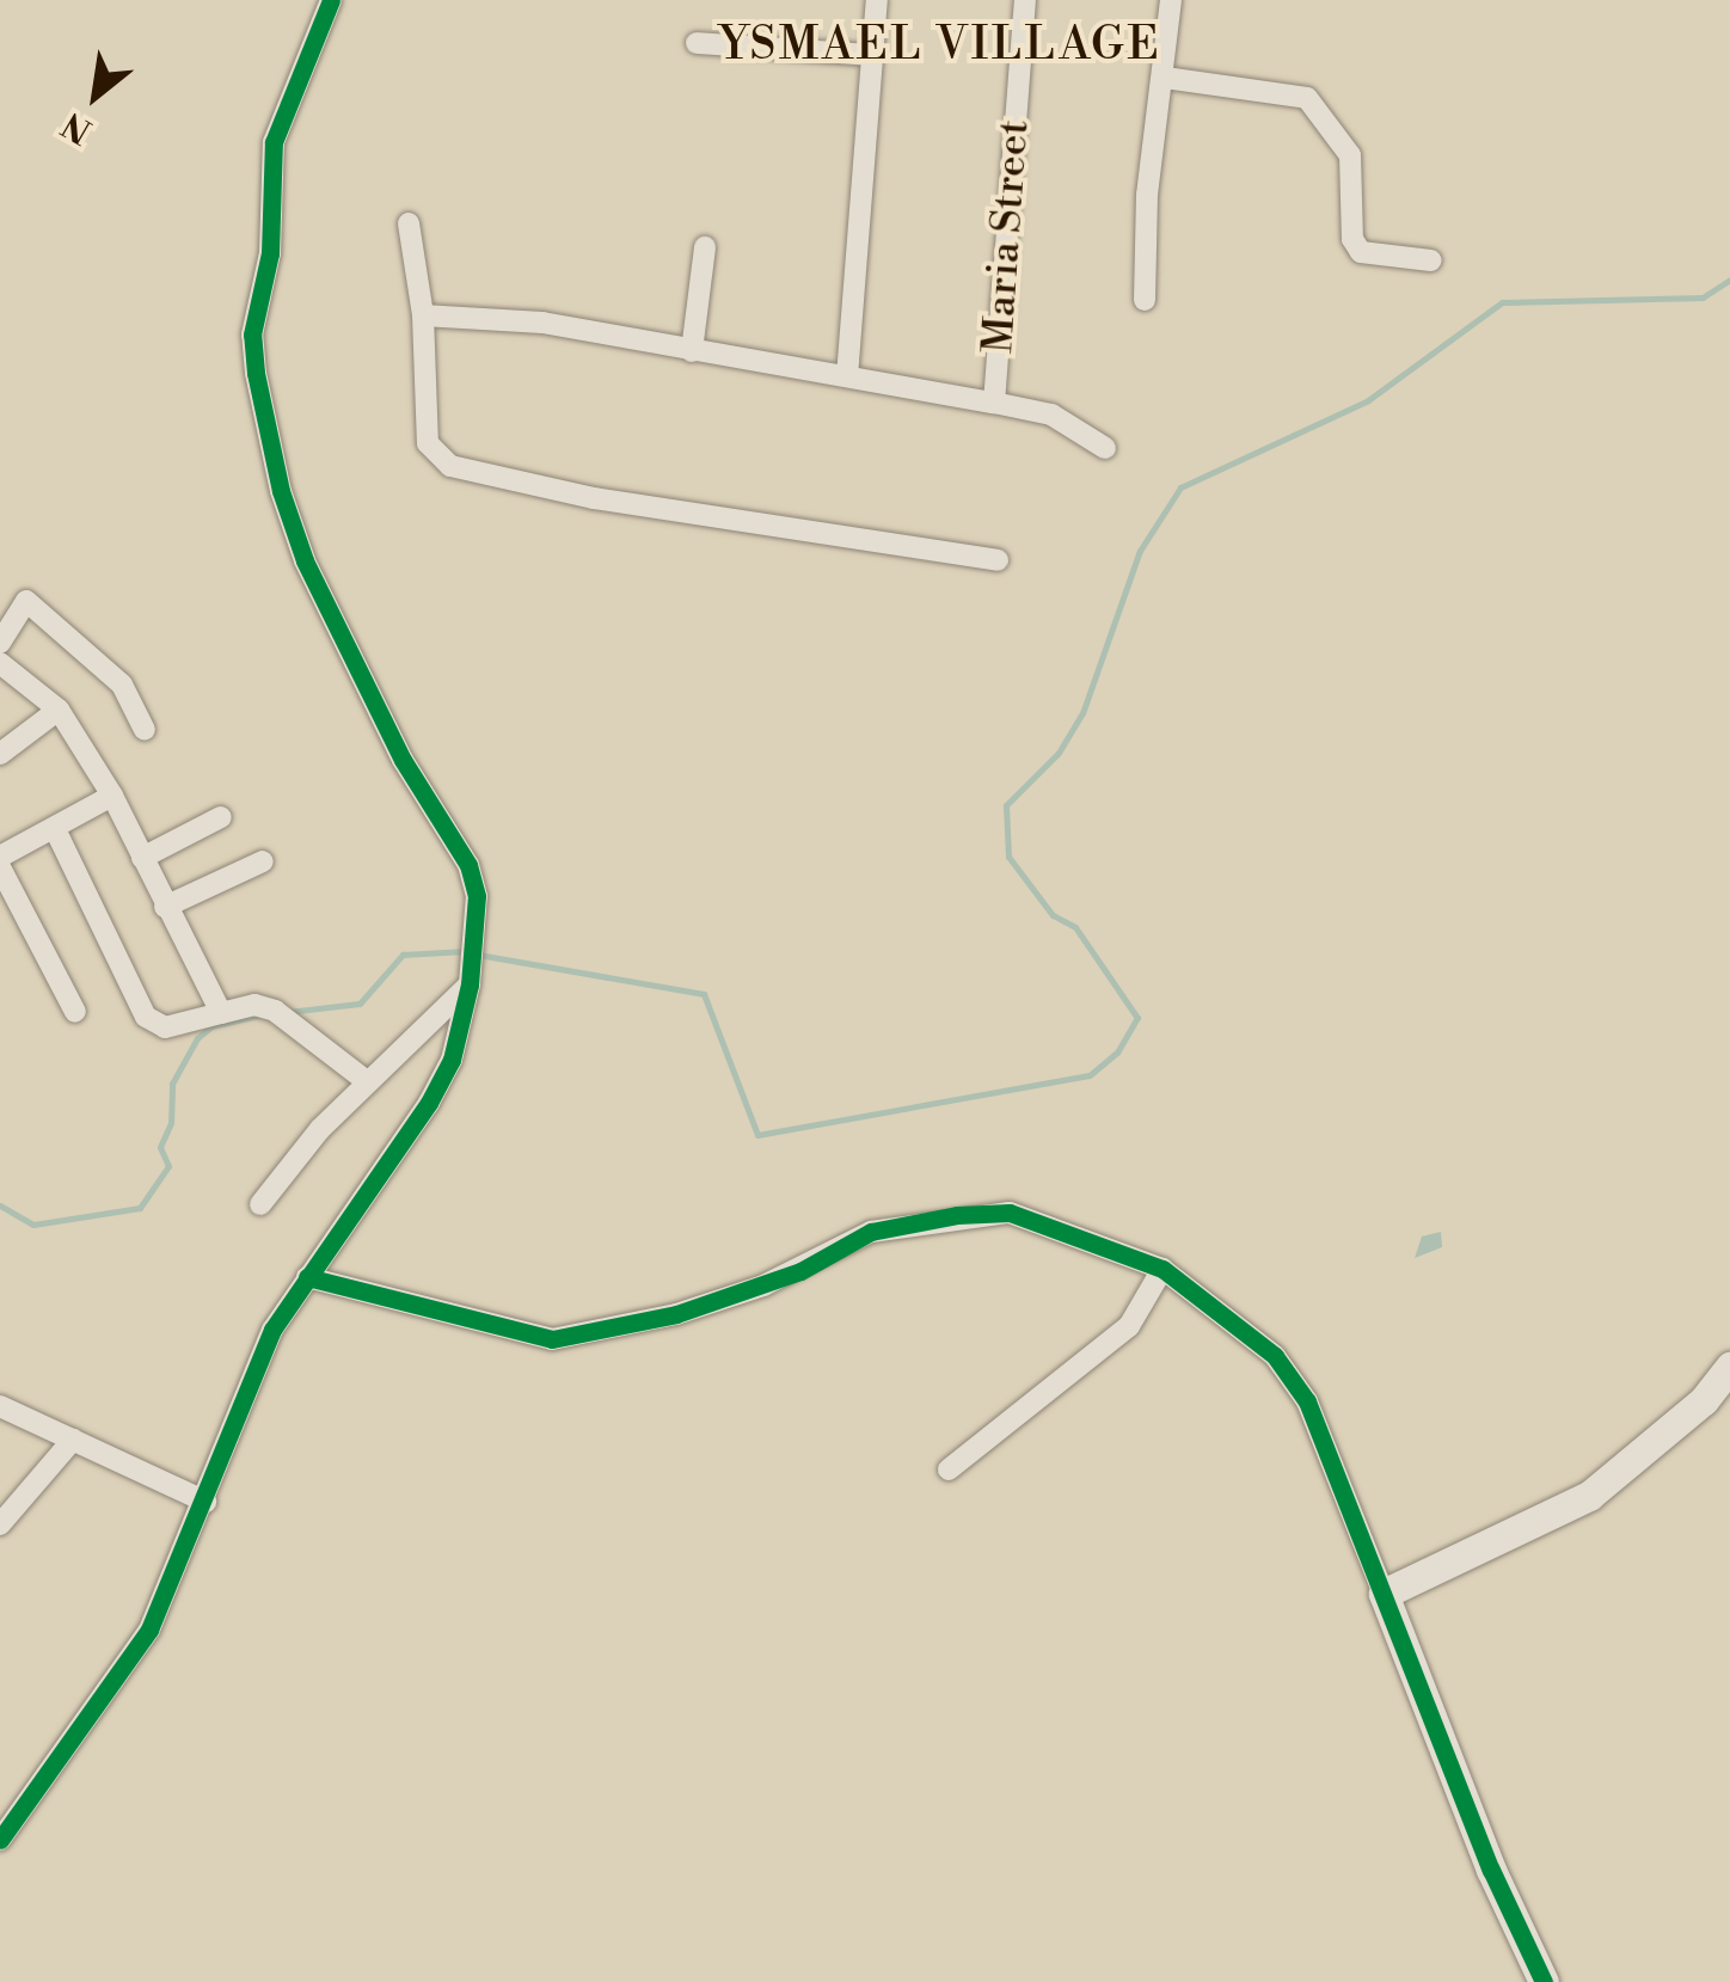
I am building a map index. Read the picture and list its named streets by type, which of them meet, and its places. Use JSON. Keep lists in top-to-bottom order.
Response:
{
  "streets": {
    "street": ["Maria Street"]
  },
  "districts": ["YSMAEL VILLAGE"],
  "north": "bottom left"
}
